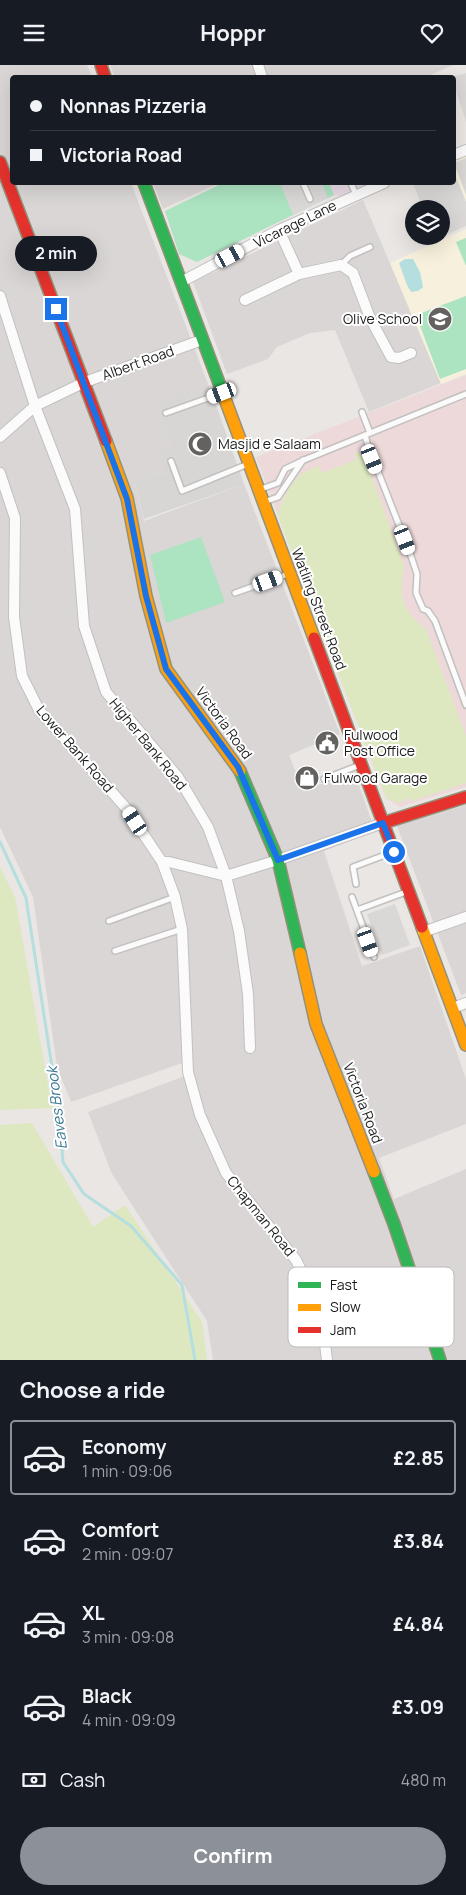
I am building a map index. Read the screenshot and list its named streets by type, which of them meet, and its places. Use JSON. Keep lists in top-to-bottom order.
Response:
{
  "streets": {
    "street": [
      "Vicarage Lane",
      "Albert Road",
      "Watling Street Road",
      "Victoria Road",
      "Higher Bank Road",
      "Lower Bank Road",
      "Chapman Road"
    ]
  },
  "crossings": [
    ["Vicarage Lane", "Watling Street Road"],
    ["Albert Road", "Watling Street Road"],
    ["Albert Road", "Victoria Road"],
    ["Albert Road", "Higher Bank Road"],
    ["Lower Bank Road", "Chapman Road"]
  ],
  "water": ["Eaves Brook"],
  "places": {
    "school or university": ["Olive School"],
    "mosque": ["Masjid e Salaam"],
    "public building": ["Fulwood Post Office"],
    "shop": ["Fulwood Garage"]
  },
  "legend": ["Fast", "Slow", "Jam"],
  "page": {
    "header": "Hoppr",
    "banner": ["Nonnas Pizzeria", "Victoria Road"],
    "bubble": "2 min",
    "heading": "Choose a ride",
    "list": [
      {
        "name": "Economy",
        "note": "1 min · 09:06",
        "value": "£2.85"
      },
      {
        "name": "Comfort",
        "note": "2 min · 09:07",
        "value": "£3.84"
      },
      {
        "name": "XL",
        "note": "3 min · 09:08",
        "value": "£4.84"
      },
      {
        "name": "Black",
        "note": "4 min · 09:09",
        "value": "£3.09"
      }
    ],
    "pay": ["Cash", "480 m"],
    "buttons": "Confirm"
  }
}
